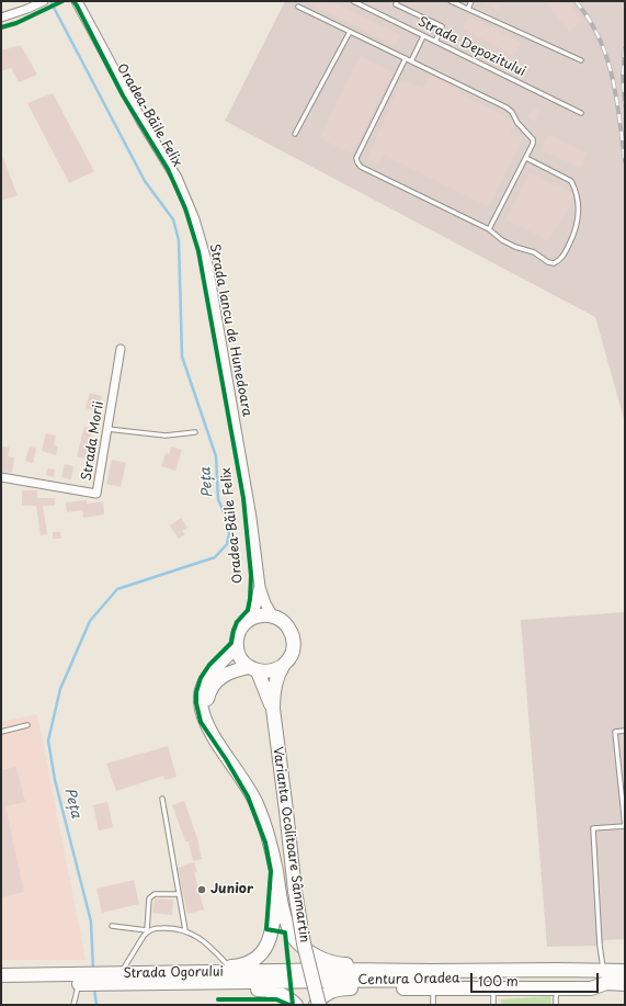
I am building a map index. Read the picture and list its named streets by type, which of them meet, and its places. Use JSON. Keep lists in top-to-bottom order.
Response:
{
  "streets": {
    "highway": ["Varianta Ocolitoare Sânmartin", "Strada Ogorului", "Centura Oradea"],
    "street": ["Strada Iancu de Hunedoara", "Strada Morii"],
    "lane": ["Strada Depozitului"],
    "cycle path": ["Oradea-Băile Felix"]
  },
  "crossings": [
    ["Strada Iancu de Hunedoara", "Varianta Ocolitoare Sânmartin"],
    ["Strada Ogorului", "Centura Oradea"]
  ],
  "water": ["Peța"],
  "places": ["Junior"],
  "scale_bar": "100 m"
}
